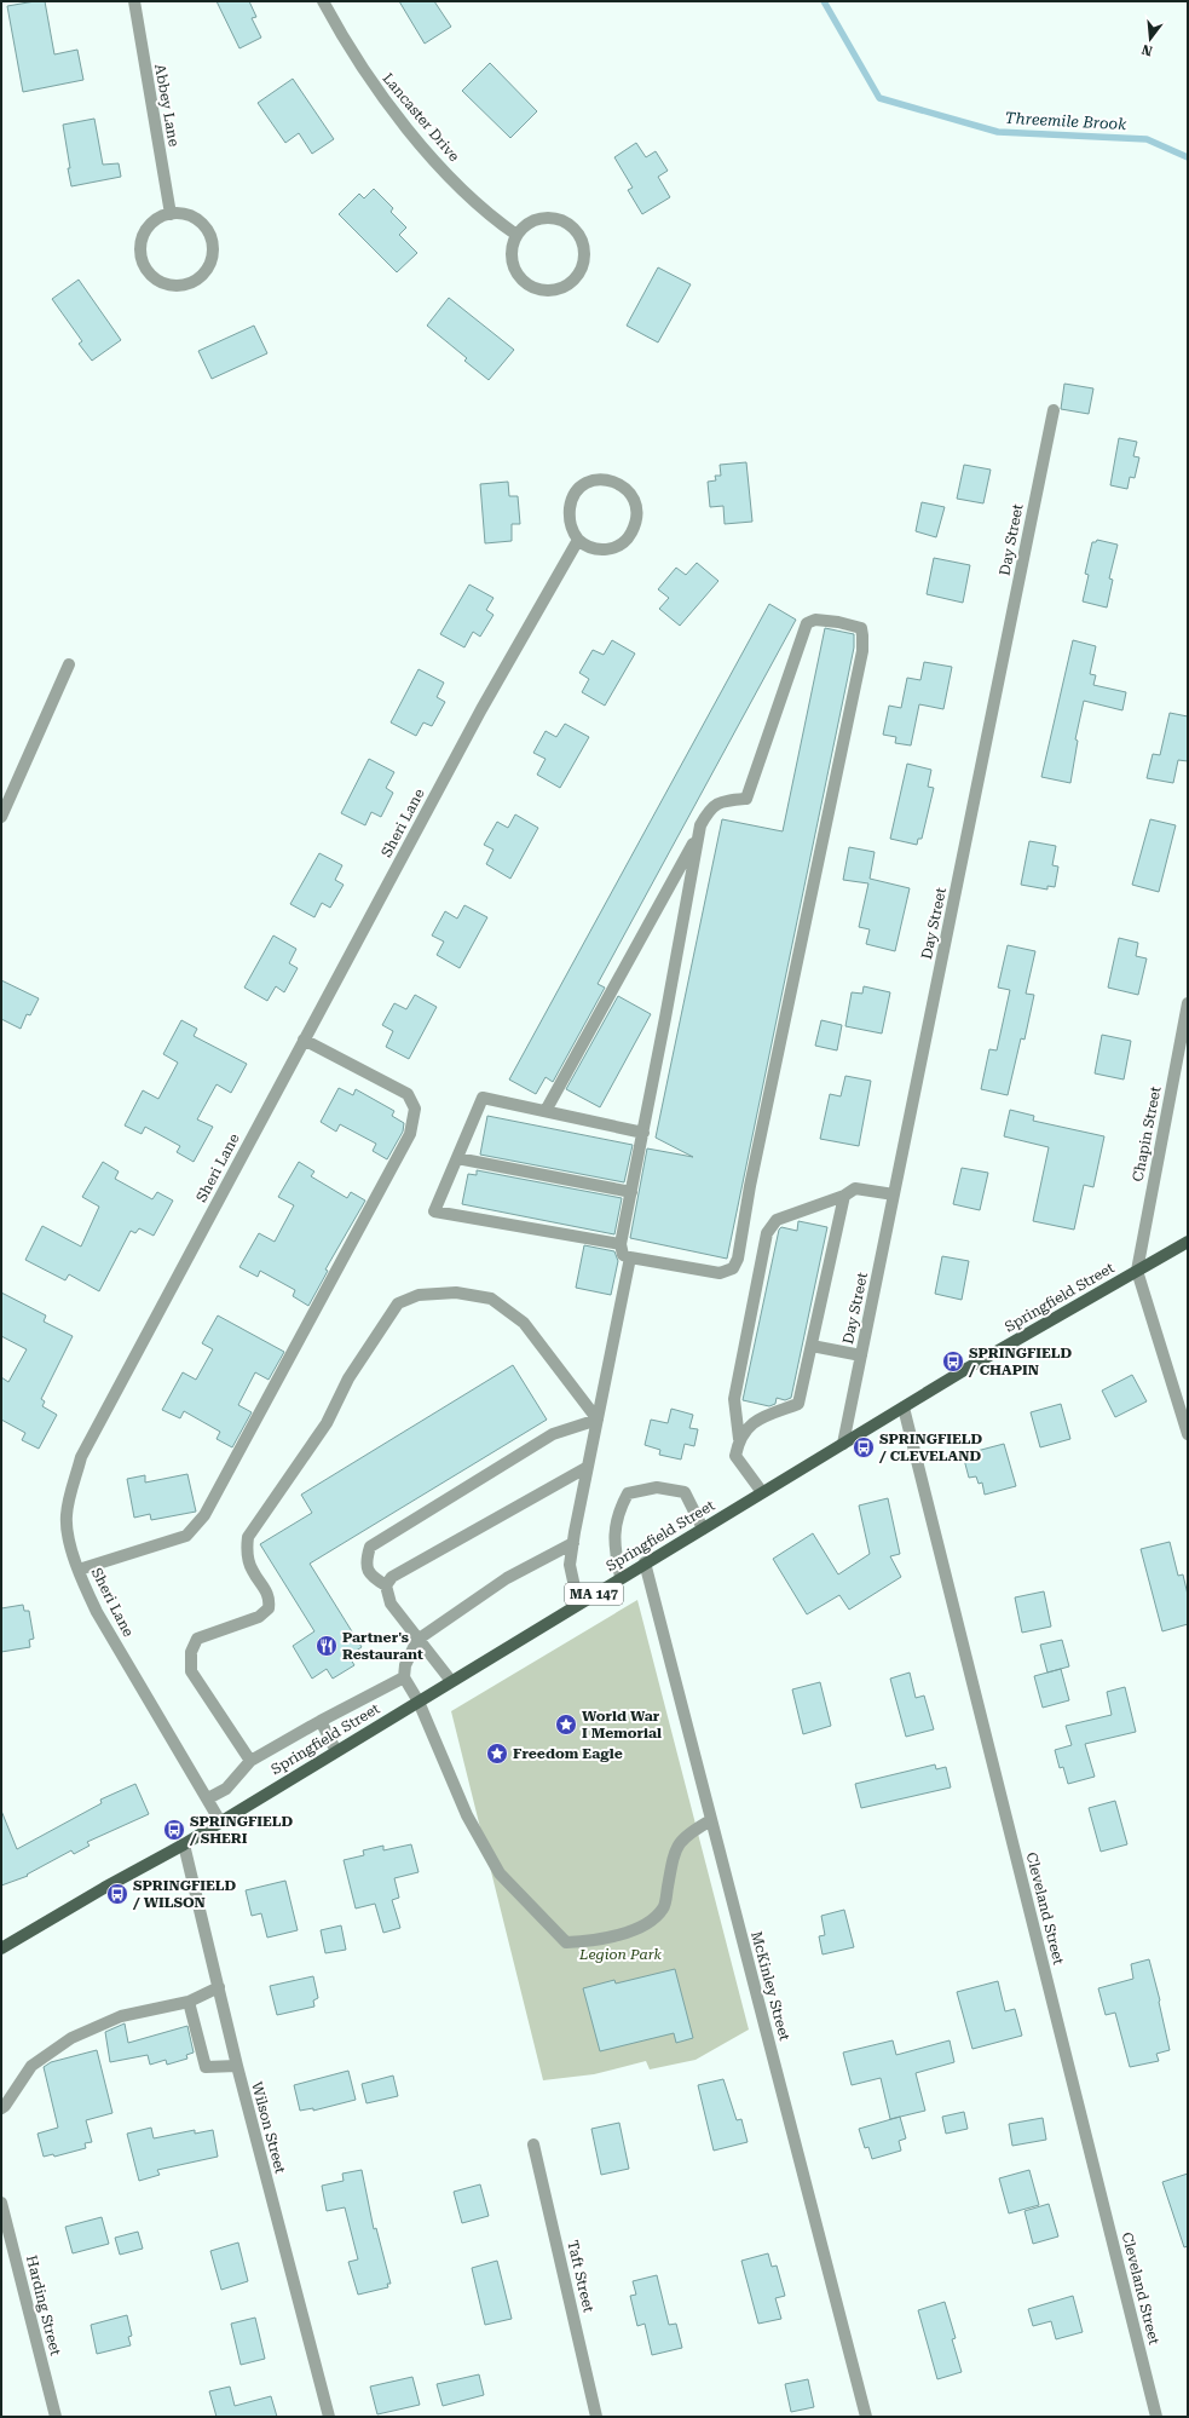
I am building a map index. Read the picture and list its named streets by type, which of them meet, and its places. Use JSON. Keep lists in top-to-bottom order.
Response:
{
  "streets": {
    "main road": ["Springfield Street", "MA 147"],
    "street": [
      "Abbey Lane",
      "Lancaster Drive",
      "Day Street",
      "Sheri Lane",
      "Chapin Street",
      "Cleveland Street",
      "McKinley Street",
      "Wilson Street",
      "Taft Street",
      "Harding Street"
    ]
  },
  "crossings": [
    ["Day Street", "Springfield Street"],
    ["Sheri Lane", "Springfield Street"],
    ["Chapin Street", "Springfield Street"],
    ["Springfield Street", "Cleveland Street"],
    ["Springfield Street", "McKinley Street"],
    ["Springfield Street", "Wilson Street"]
  ],
  "water": ["Threemile Brook"],
  "parks": ["Legion Park"],
  "places": {
    "bus stop": [
      "SPRINGFIELD / CHAPIN",
      "SPRINGFIELD / CLEVELAND",
      "SPRINGFIELD / SHERI",
      "SPRINGFIELD / WILSON"
    ],
    "restaurant": ["Partner's Restaurant"],
    "place": ["World War I Memorial", "Freedom Eagle"]
  },
  "north": "bottom"
}
